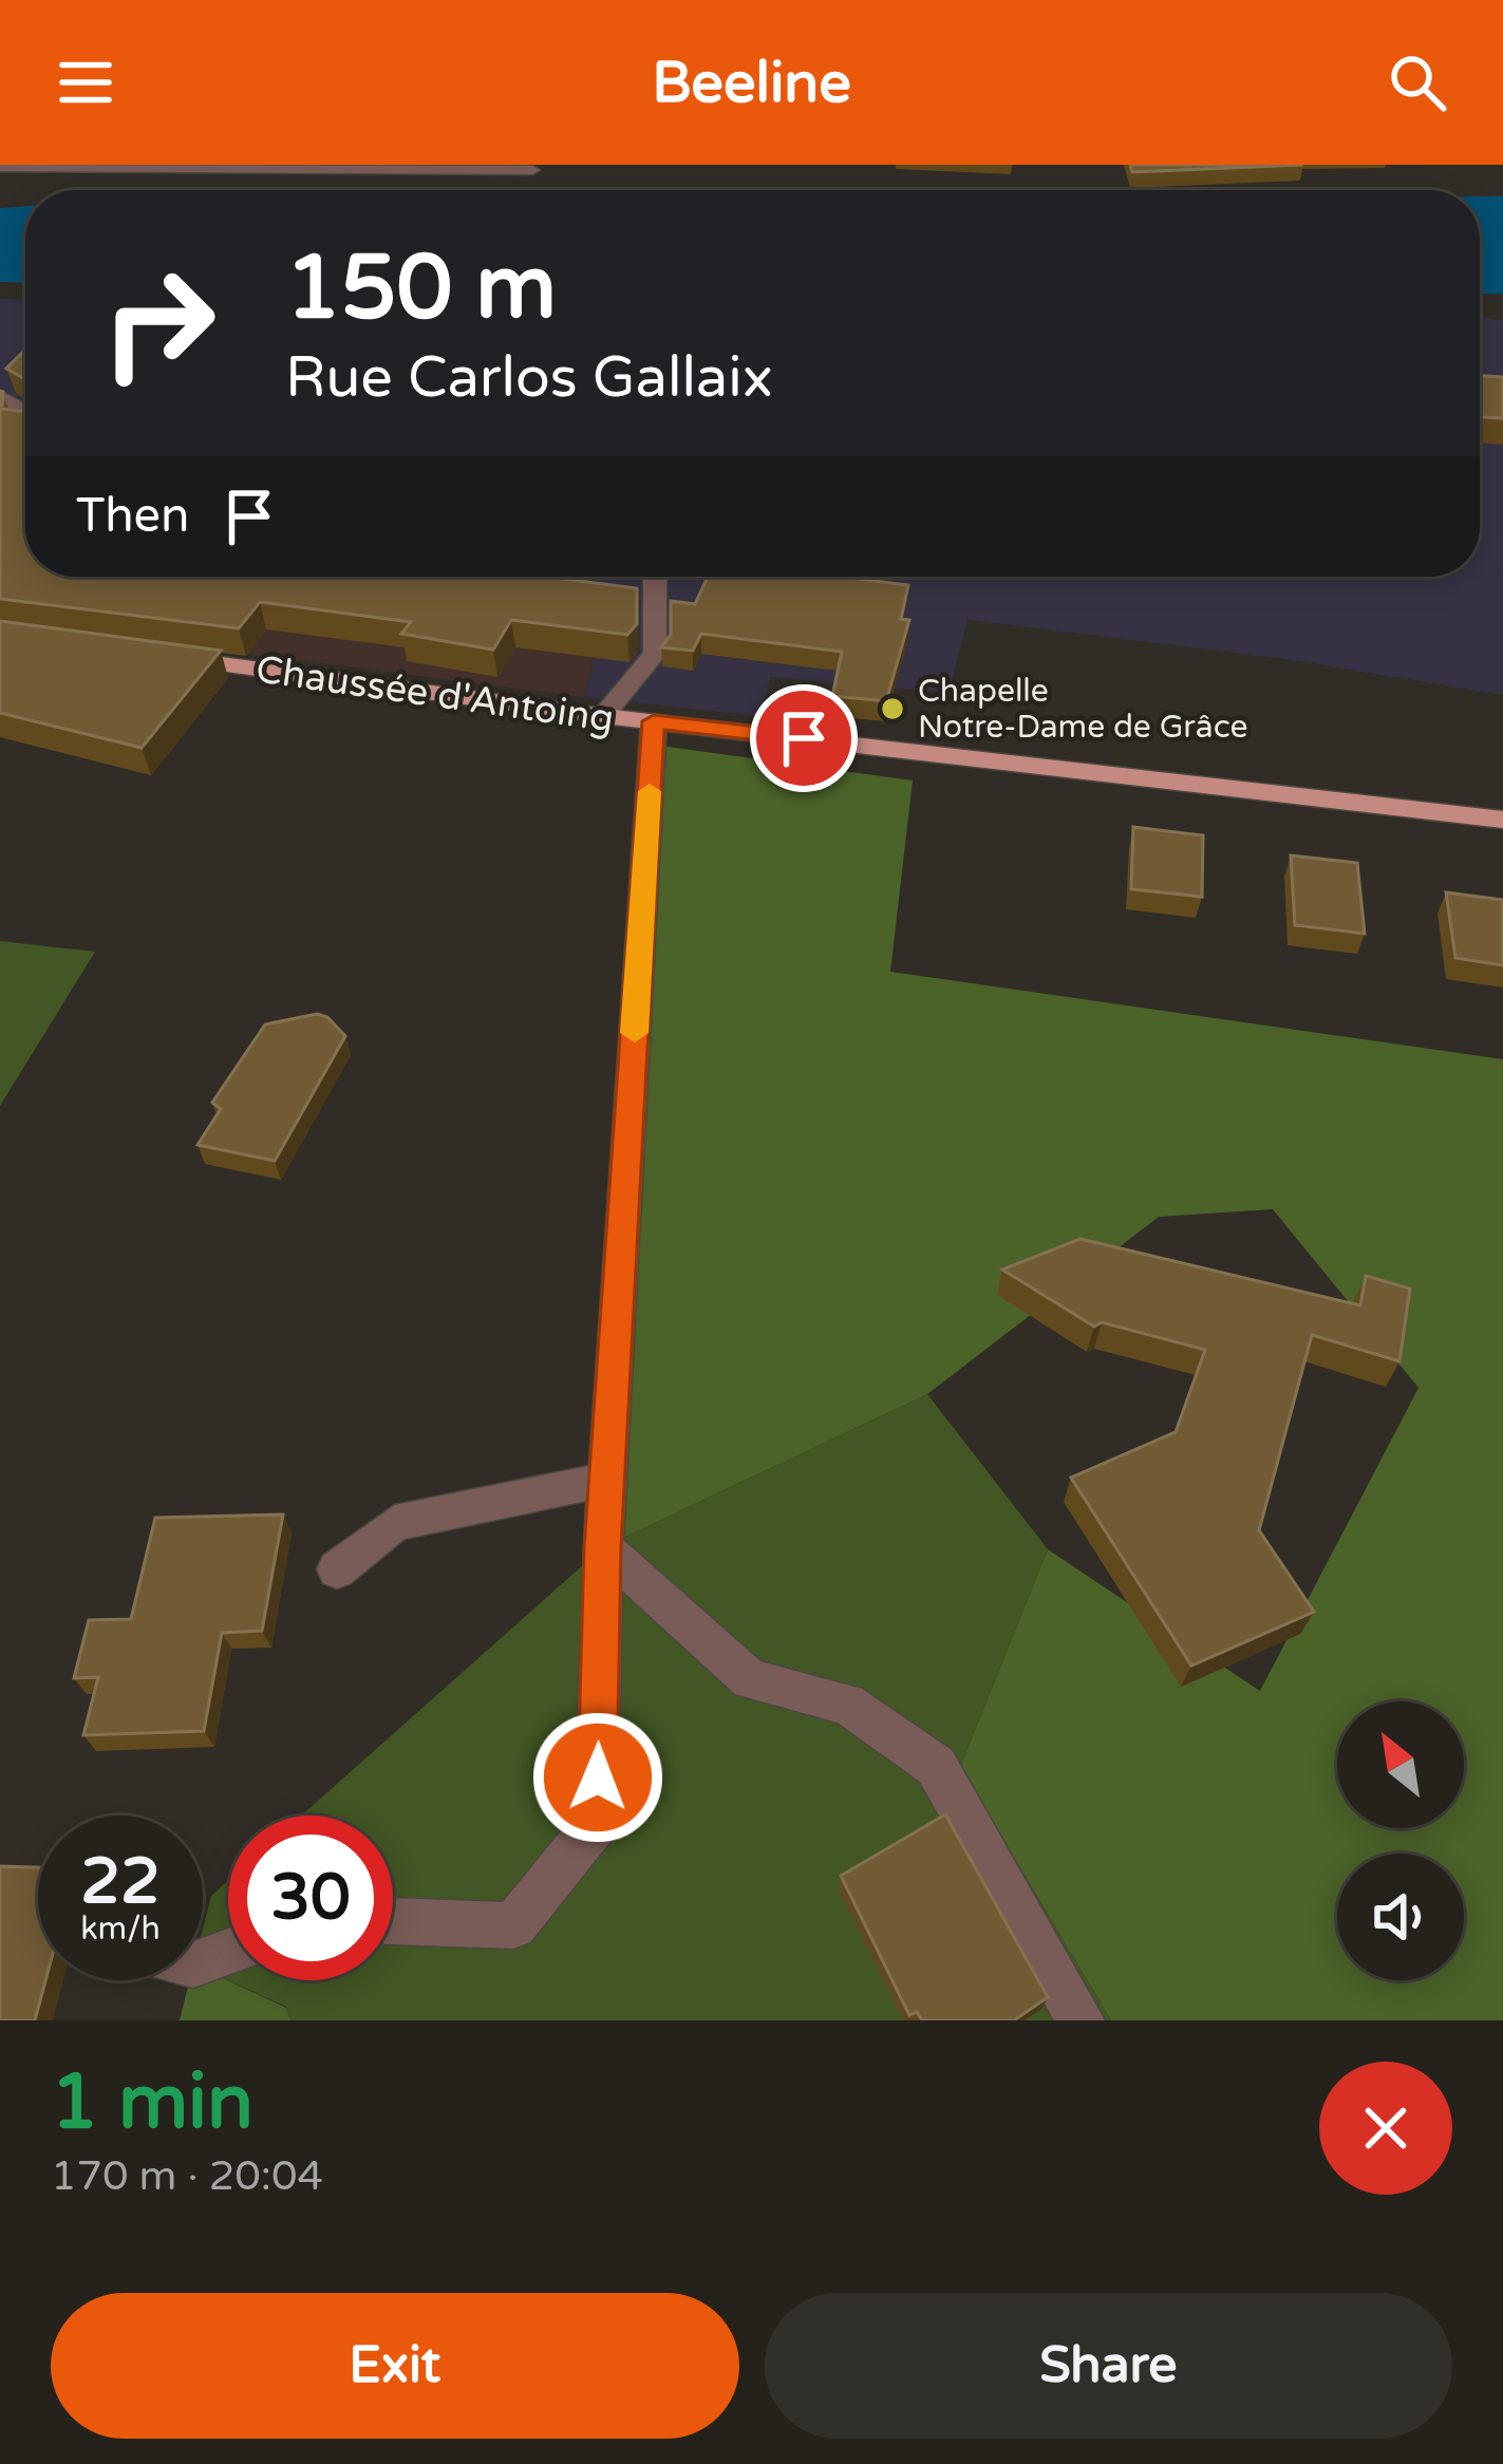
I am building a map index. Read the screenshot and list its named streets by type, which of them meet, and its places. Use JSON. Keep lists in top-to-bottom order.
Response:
{
  "streets": {
    "main road": ["Chaussée d'Antoing"]
  },
  "places": ["Chapelle Notre-Dame de Grâce"],
  "north": "top left",
  "page": {
    "header": "Beeline",
    "turn": ["150 m", "Rue Carlos Gallaix"],
    "then": "Then",
    "speed": "22 km/h",
    "limit": "30",
    "heading": ["1 min", "170 m · 20:04"],
    "buttons": ["Exit", "Share"]
  }
}
